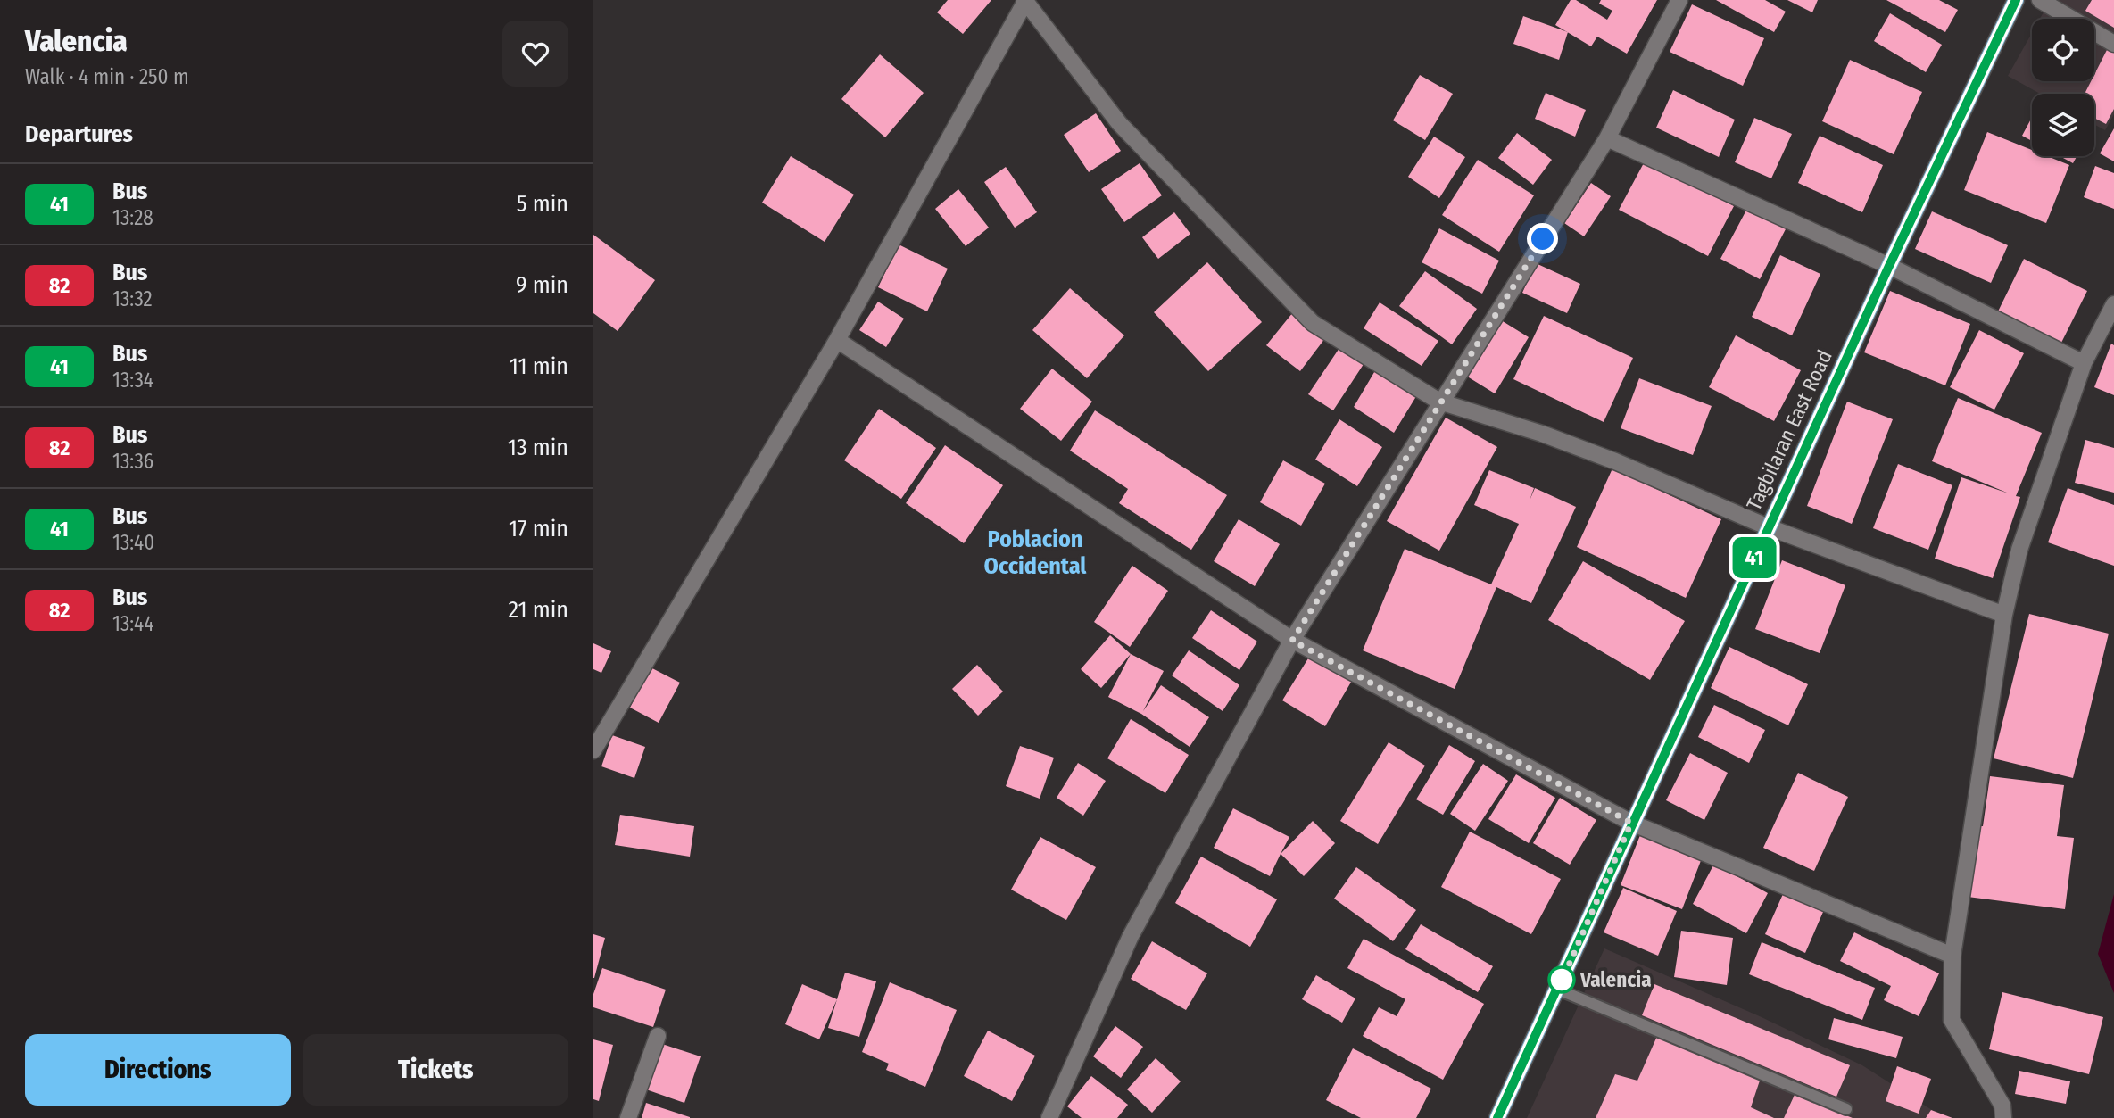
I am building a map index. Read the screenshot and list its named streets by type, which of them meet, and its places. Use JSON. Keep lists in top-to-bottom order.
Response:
{
  "streets": {
    "main road": ["Tagbilaran East Road"]
  },
  "districts": ["Poblacion Occidental"],
  "places": ["Valencia"],
  "lines": ["bus line 41"],
  "page": {
    "heading": [
      ["Valencia", "Walk · 4 min · 250 m"],
      "Departures"
    ],
    "on_map": "41",
    "list": [
      {
        "mark": "41",
        "name": "Bus",
        "note": "13:28",
        "value": "5 min"
      },
      {
        "mark": "82",
        "name": "Bus",
        "note": "13:32",
        "value": "9 min"
      },
      {
        "mark": "41",
        "name": "Bus",
        "note": "13:34",
        "value": "11 min"
      },
      {
        "mark": "82",
        "name": "Bus",
        "note": "13:36",
        "value": "13 min"
      },
      {
        "mark": "41",
        "name": "Bus",
        "note": "13:40",
        "value": "17 min"
      },
      {
        "mark": "82",
        "name": "Bus",
        "note": "13:44",
        "value": "21 min"
      }
    ],
    "buttons": ["Directions", "Tickets"]
  }
}
